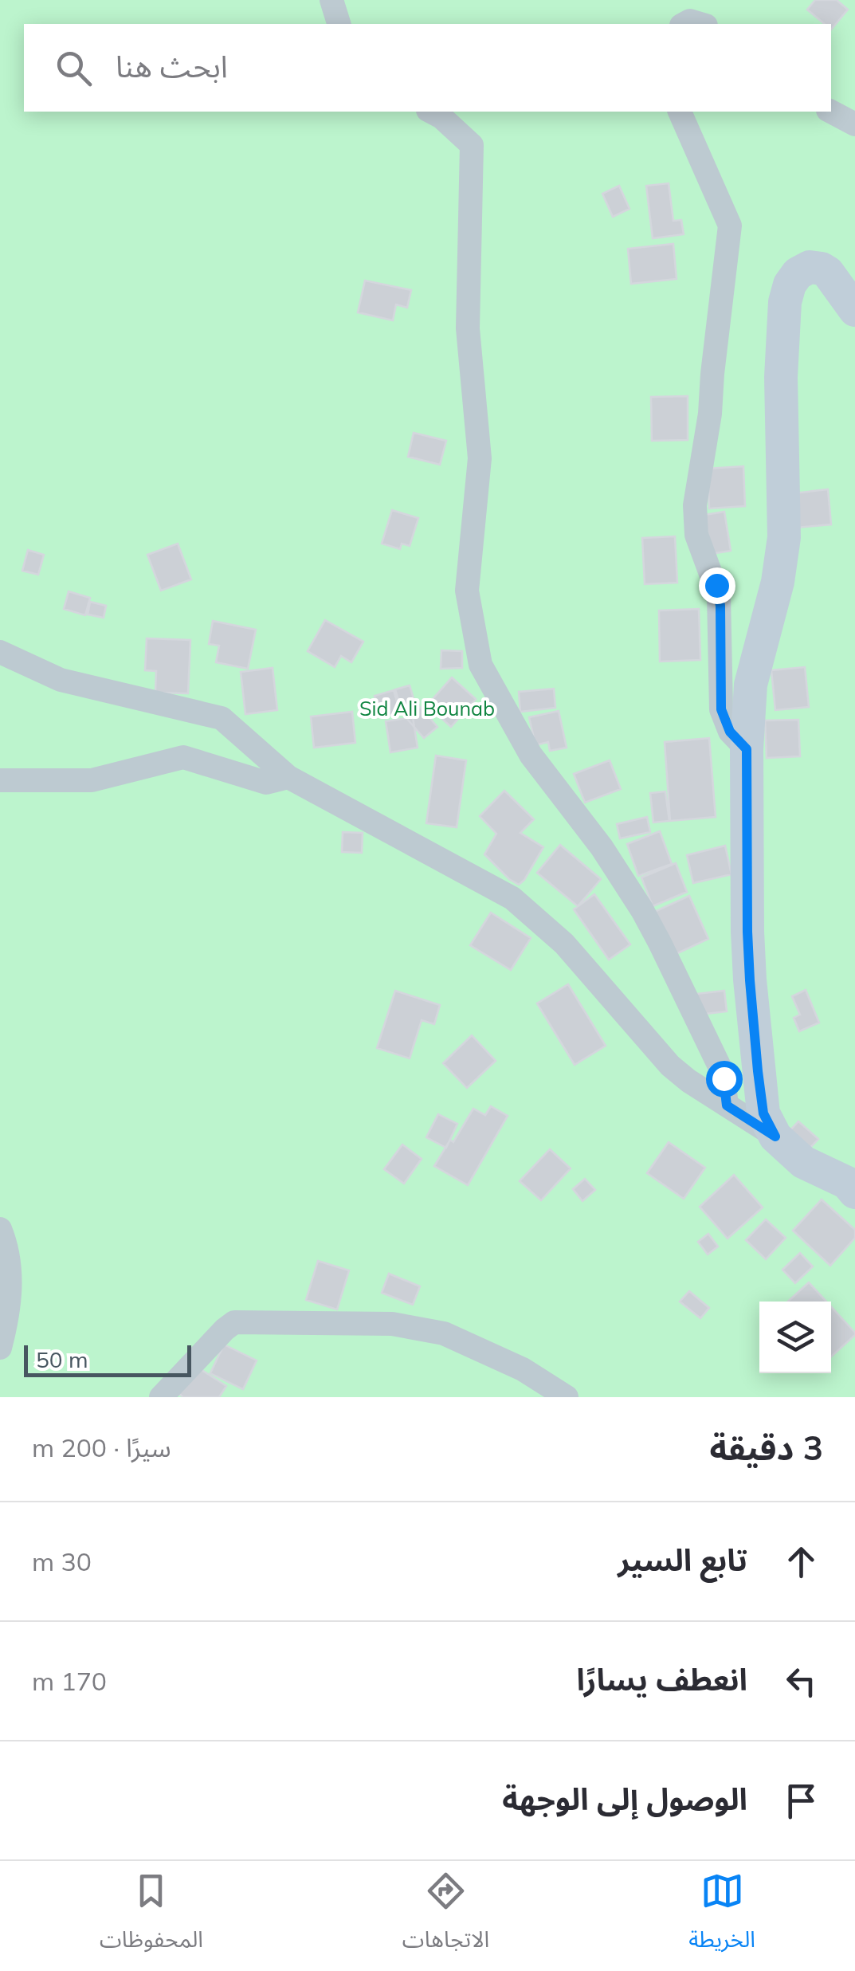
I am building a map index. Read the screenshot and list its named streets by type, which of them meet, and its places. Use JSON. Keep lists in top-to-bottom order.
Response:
{
  "parks": ["Sid Ali Bounab"],
  "scale_bar": "50 m",
  "page": {
    "search": "ابحث هنا",
    "scale": "50 m",
    "heading": ["3 دقيقة", "سيرًا · 200 m"],
    "list": [
      ["تابع السير", "30 m"],
      ["انعطف يسارًا", "170 m"],
      "الوصول إلى الوجهة"
    ],
    "nav": ["الخريطة", "الاتجاهات", "المحفوظات"]
  }
}
